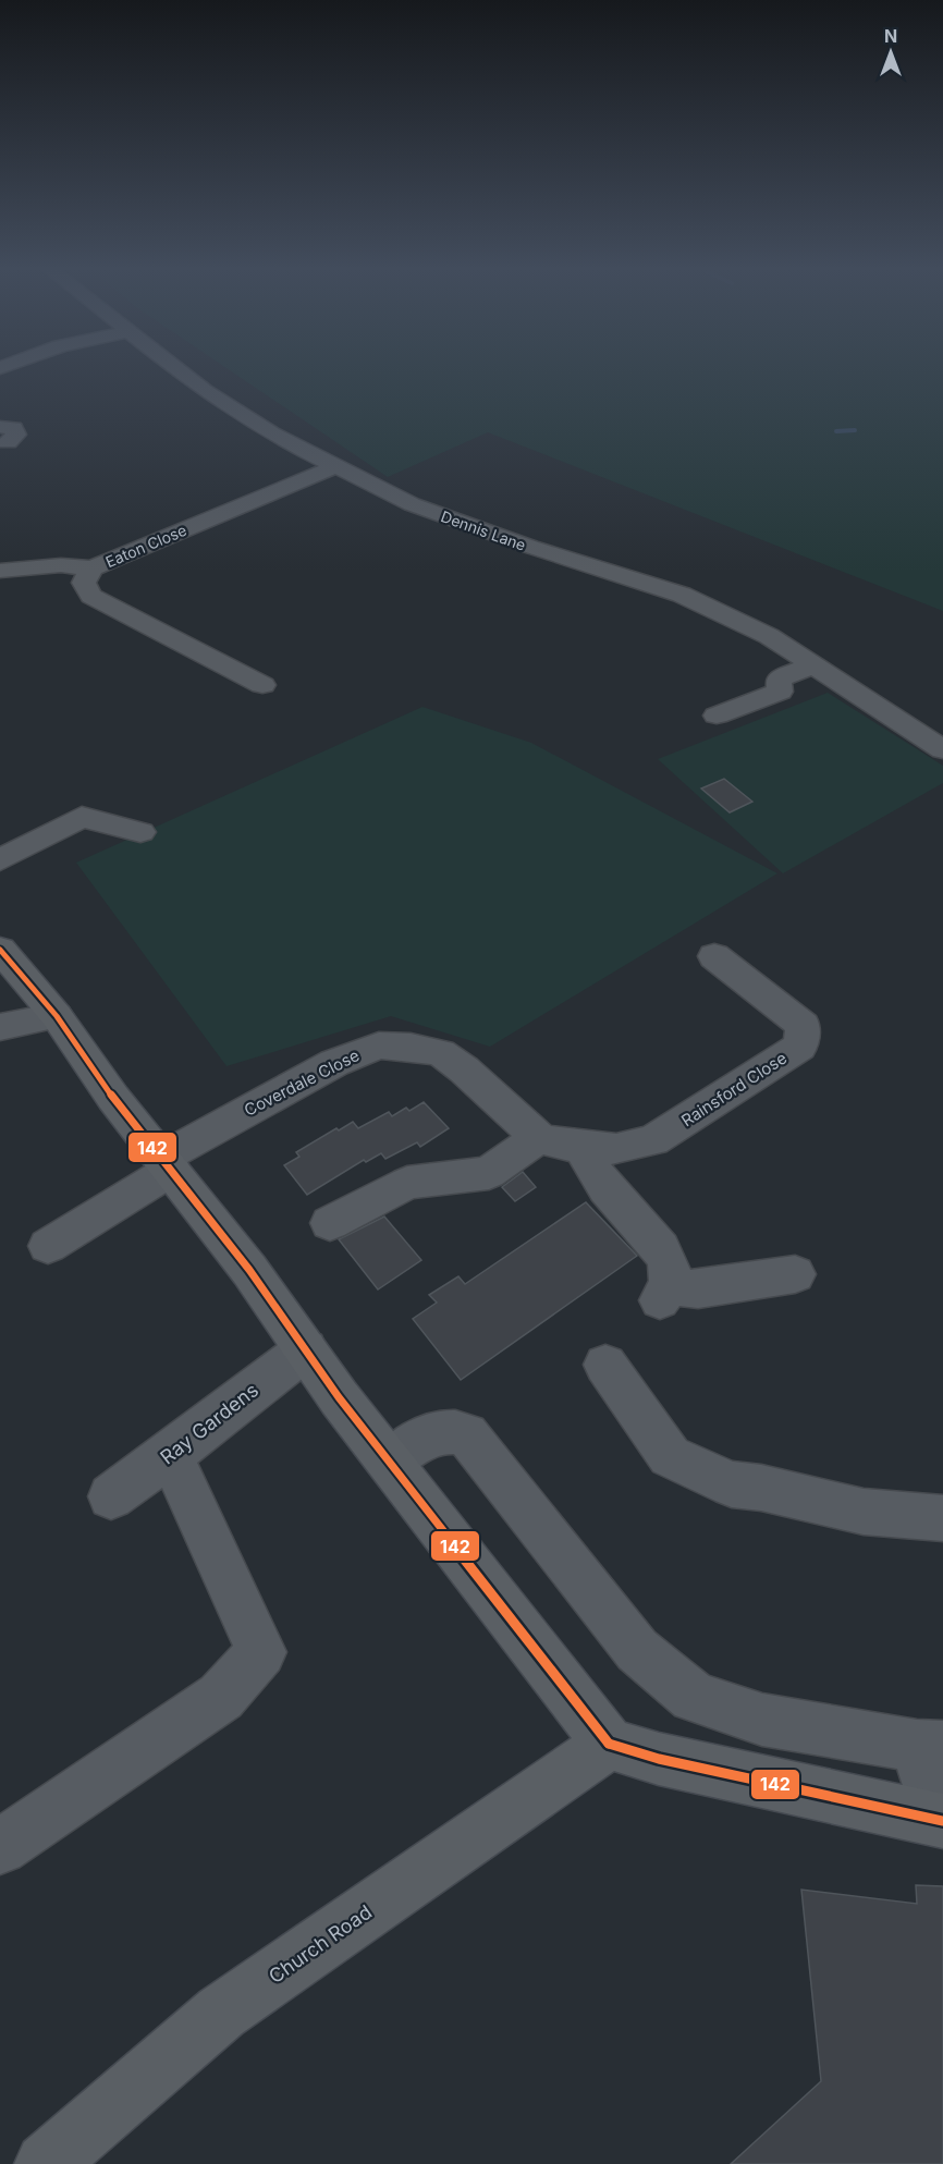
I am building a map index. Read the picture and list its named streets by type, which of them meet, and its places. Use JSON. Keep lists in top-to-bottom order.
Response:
{
  "streets": {
    "main road": ["Church Road"],
    "street": [
      "Dennis Lane",
      "Eaton Close",
      "Coverdale Close",
      "Rainsford Close",
      "Ray Gardens"
    ]
  },
  "crossings": [
    ["Dennis Lane", "Eaton Close"],
    ["Coverdale Close", "Rainsford Close"]
  ],
  "lines": ["transit line 142"],
  "north": "top"
}
